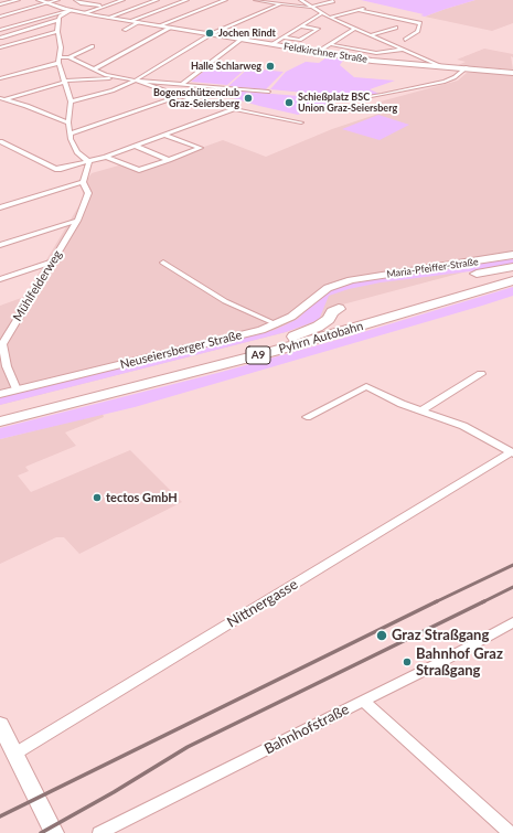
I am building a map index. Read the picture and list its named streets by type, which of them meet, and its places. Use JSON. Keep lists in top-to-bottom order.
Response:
{
  "streets": {
    "highway": ["Pyhrn Autobahn", "A9"],
    "street": [
      "Feldkirchner Straße",
      "Maria-Pfeiffer-Straße",
      "Mühlfelderweg",
      "Neuseiersberger Straße",
      "Nittnergasse",
      "Bahnhofstraße"
    ]
  },
  "crossings": [
    ["Maria-Pfeiffer-Straße", "Neuseiersberger Straße"],
    ["Mühlfelderweg", "Neuseiersberger Straße"]
  ],
  "places": [
    "Jochen Rindt",
    "Halle Schlarweg",
    "Bogenschützenclub Graz-Seiersberg",
    "Schießplatz BSC Union Graz-Seiersberg",
    "tectos GmbH",
    "Graz Straßgang",
    "Bahnhof Graz Straßgang"
  ]
}
